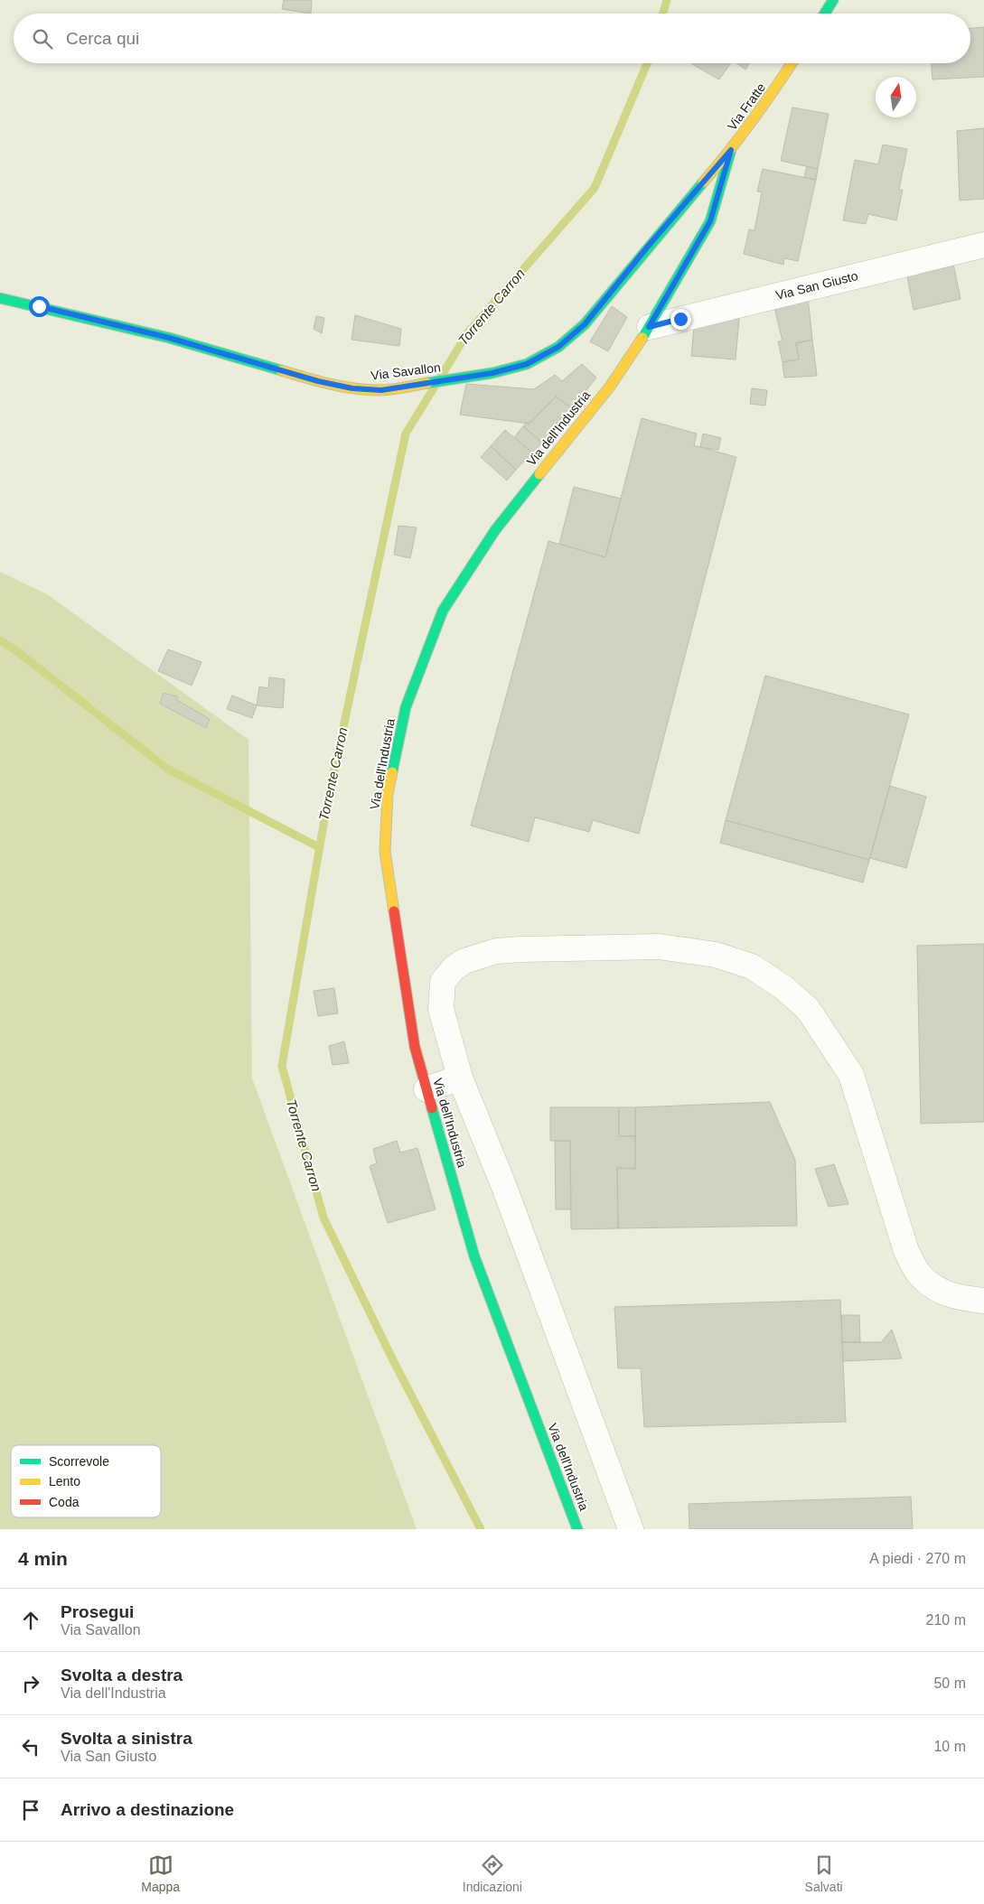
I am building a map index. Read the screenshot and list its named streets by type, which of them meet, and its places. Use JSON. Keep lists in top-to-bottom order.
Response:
{
  "streets": {
    "street": [
      "Via Fratte",
      "Via San Giusto",
      "Via Savallon",
      "Via dell'Industria"
    ]
  },
  "crossings": [
    ["Via Fratte", "Via Savallon"],
    ["Via Fratte", "Via dell'Industria"],
    ["Via San Giusto", "Via dell'Industria"],
    ["Via Savallon", "Via dell'Industria"]
  ],
  "water": ["Torrente Carron"],
  "legend": ["Scorrevole", "Lento", "Coda"],
  "north": "top",
  "page": {
    "search": "Cerca qui",
    "heading": ["4 min", "A piedi · 270 m"],
    "list": [
      ["Prosegui", "Via Savallon", "210 m"],
      ["Svolta a destra", "Via dell'Industria", "50 m"],
      ["Svolta a sinistra", "Via San Giusto", "10 m"],
      "Arrivo a destinazione"
    ],
    "nav": ["Mappa", "Indicazioni", "Salvati"]
  }
}
